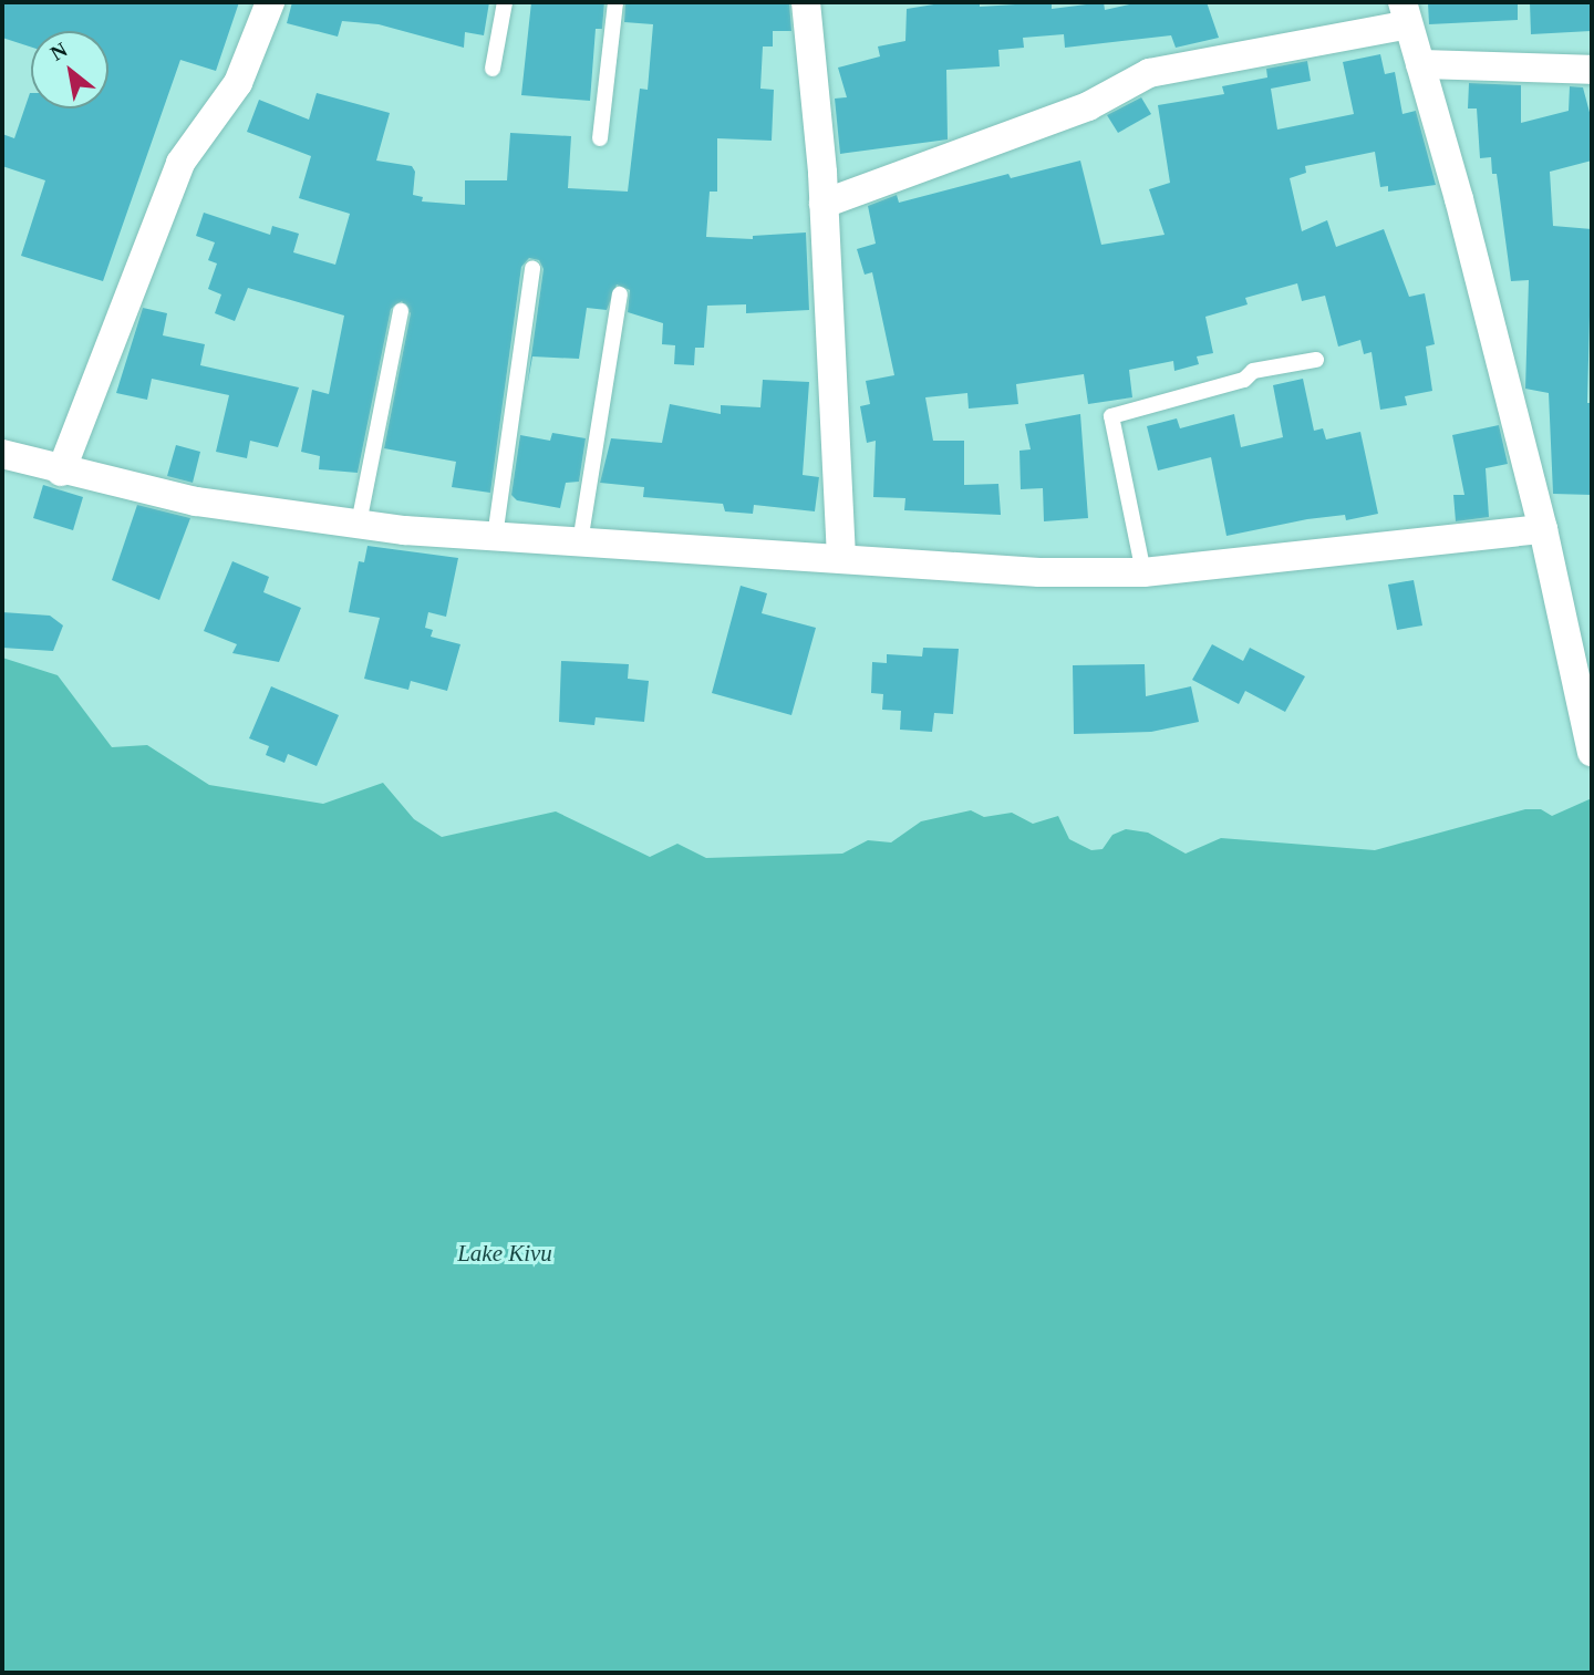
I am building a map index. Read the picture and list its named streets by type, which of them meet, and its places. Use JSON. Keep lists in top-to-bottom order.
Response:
{
  "water": ["Lake Kivu"],
  "north": "top left"
}
